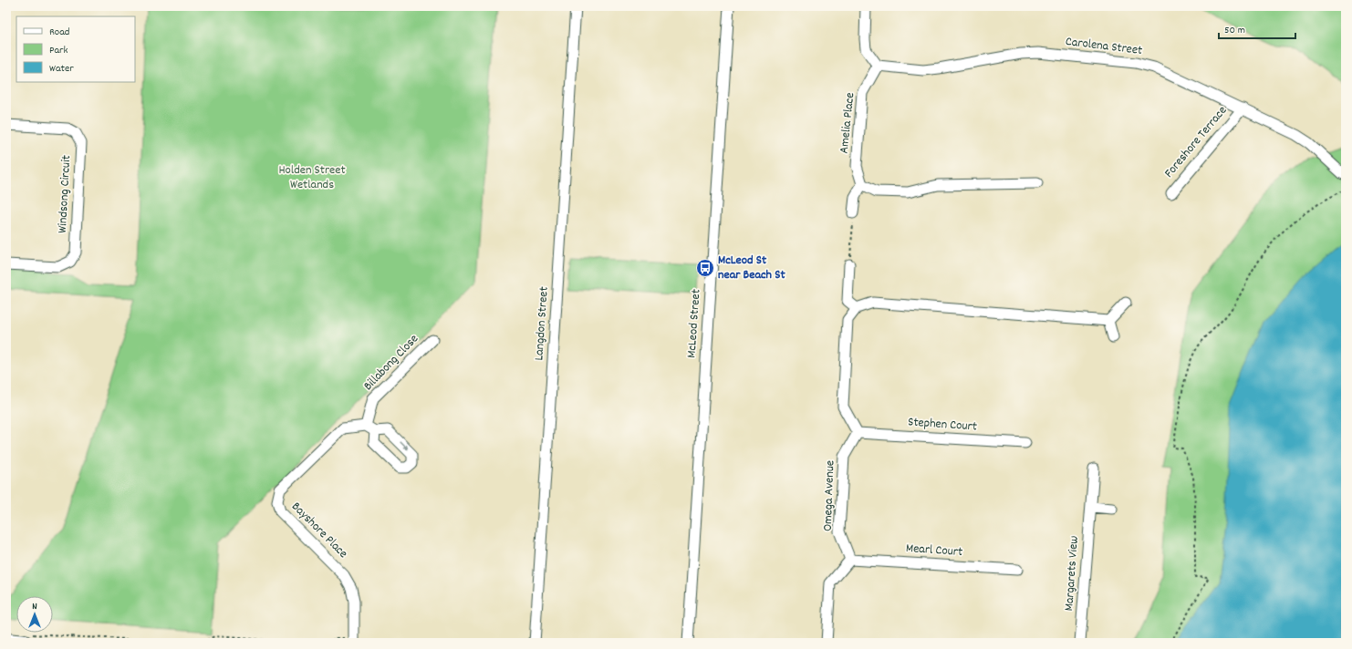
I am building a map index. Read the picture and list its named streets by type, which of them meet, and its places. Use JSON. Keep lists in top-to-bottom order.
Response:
{
  "streets": {
    "street": [
      "Carolena Street",
      "Amelia Place",
      "Foreshore Terrace",
      "Windsong Circuit",
      "Langdon Street",
      "McLeod Street",
      "Billabong Close",
      "Stephen Court",
      "Omega Avenue",
      "Bayshore Place",
      "Mearl Court",
      "Margarets View"
    ]
  },
  "crossings": [
    ["Carolena Street", "Amelia Place"],
    ["Carolena Street", "Foreshore Terrace"],
    ["Billabong Close", "Bayshore Place"],
    ["Stephen Court", "Omega Avenue"],
    ["Omega Avenue", "Mearl Court"]
  ],
  "parks": ["Holden Street Wetlands"],
  "places": {
    "bus stop": ["McLeod St near Beach St"]
  },
  "legend": ["Road", "Park", "Water"],
  "scale_bar": "50 m",
  "north": "top"
}
